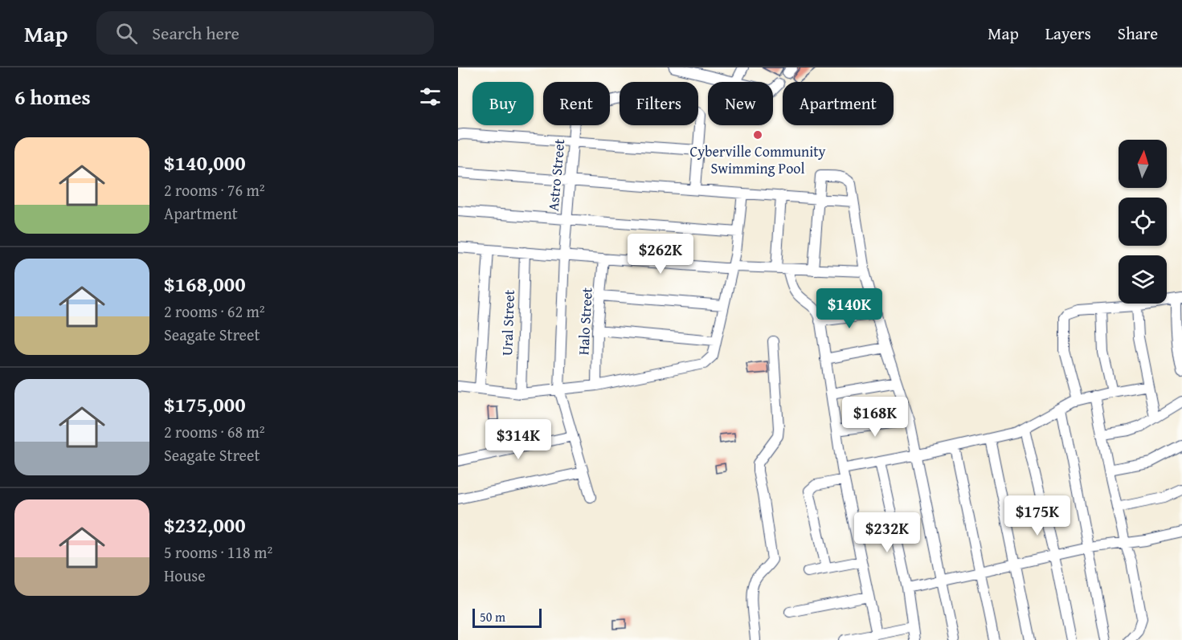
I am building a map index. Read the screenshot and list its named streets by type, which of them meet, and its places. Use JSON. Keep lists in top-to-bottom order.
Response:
{
  "streets": {
    "street": ["Astro Street", "Halo Street", "Ural Street"]
  },
  "places": ["Cyberville Community Swimming Pool"],
  "scale_bar": "50 m",
  "north": "top",
  "page": {
    "header": "Map",
    "search": "Search here",
    "nav": ["Map", "Layers", "Share"],
    "heading": "6 homes",
    "chip": [
      "Buy",
      "Rent",
      "Filters",
      "New",
      "Apartment"
    ],
    "list": [
      {
        "name": "$140,000",
        "note": "2 rooms · 76 m² · Apartment"
      },
      {
        "name": "$168,000",
        "note": "2 rooms · 62 m² · Seagate Street"
      },
      {
        "name": "$175,000",
        "note": "2 rooms · 68 m² · Seagate Street"
      },
      {
        "name": "$232,000",
        "note": "5 rooms · 118 m² · House"
      }
    ],
    "price": [
      "$262K",
      "$140K",
      "$168K",
      "$314K",
      "$175K",
      "$232K"
    ],
    "scale": "50 m"
  }
}
